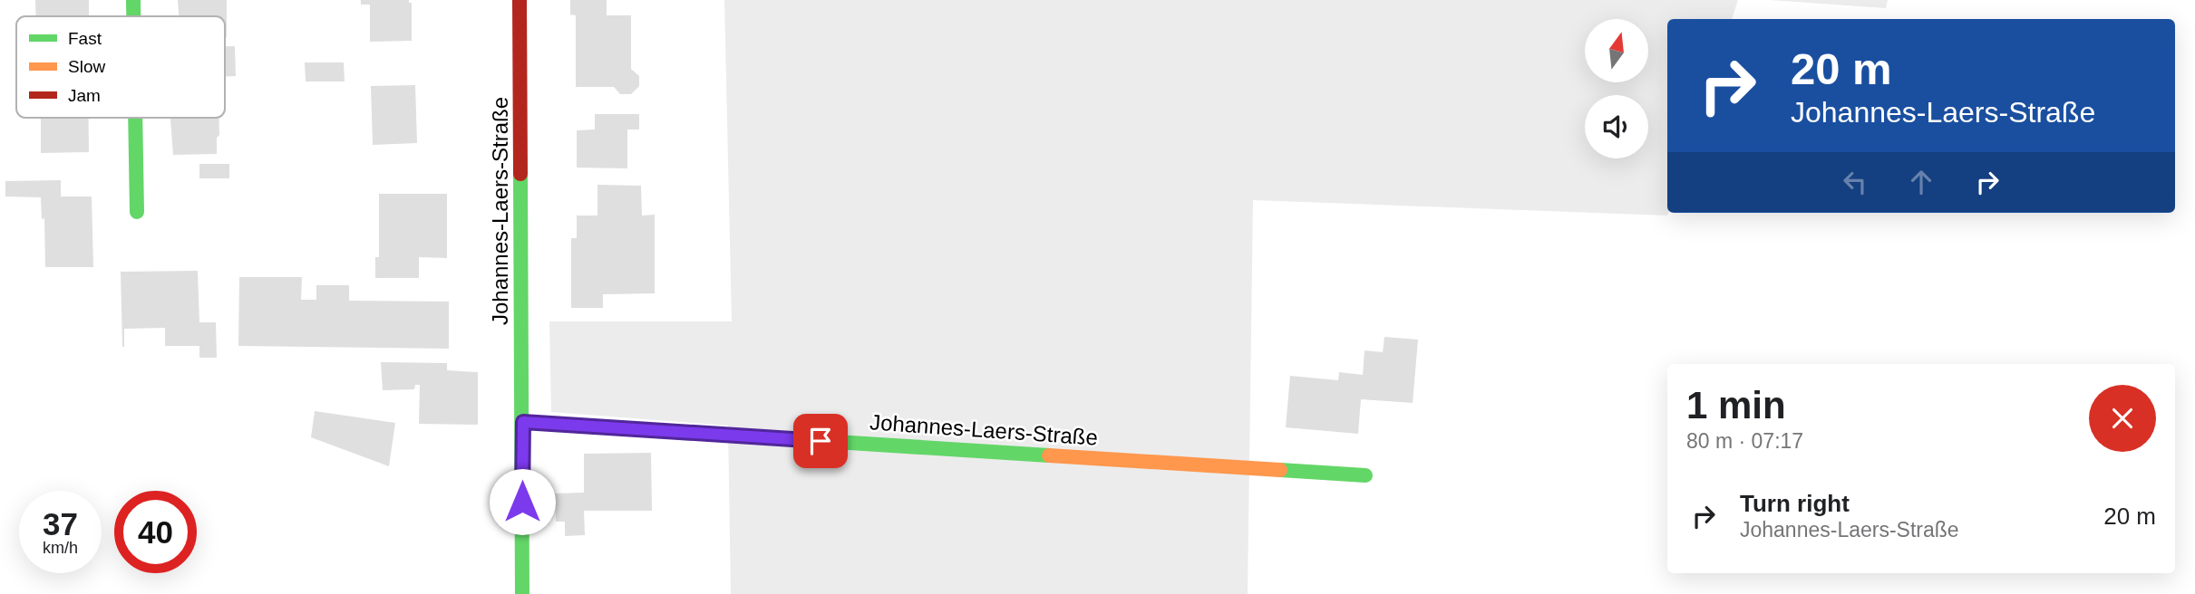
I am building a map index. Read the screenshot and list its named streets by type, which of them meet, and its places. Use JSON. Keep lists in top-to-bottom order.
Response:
{
  "streets": {
    "street": ["Johannes-Laers-Straße"]
  },
  "legend": ["Fast", "Slow", "Jam"],
  "north": "top",
  "page": {
    "turn": ["20 m", "Johannes-Laers-Straße"],
    "heading": ["1 min", "80 m · 07:17"],
    "list": [
      {
        "name": "Turn right",
        "note": "Johannes-Laers-Straße",
        "value": "20 m"
      }
    ],
    "speed": "37 km/h",
    "limit": "40"
  }
}
